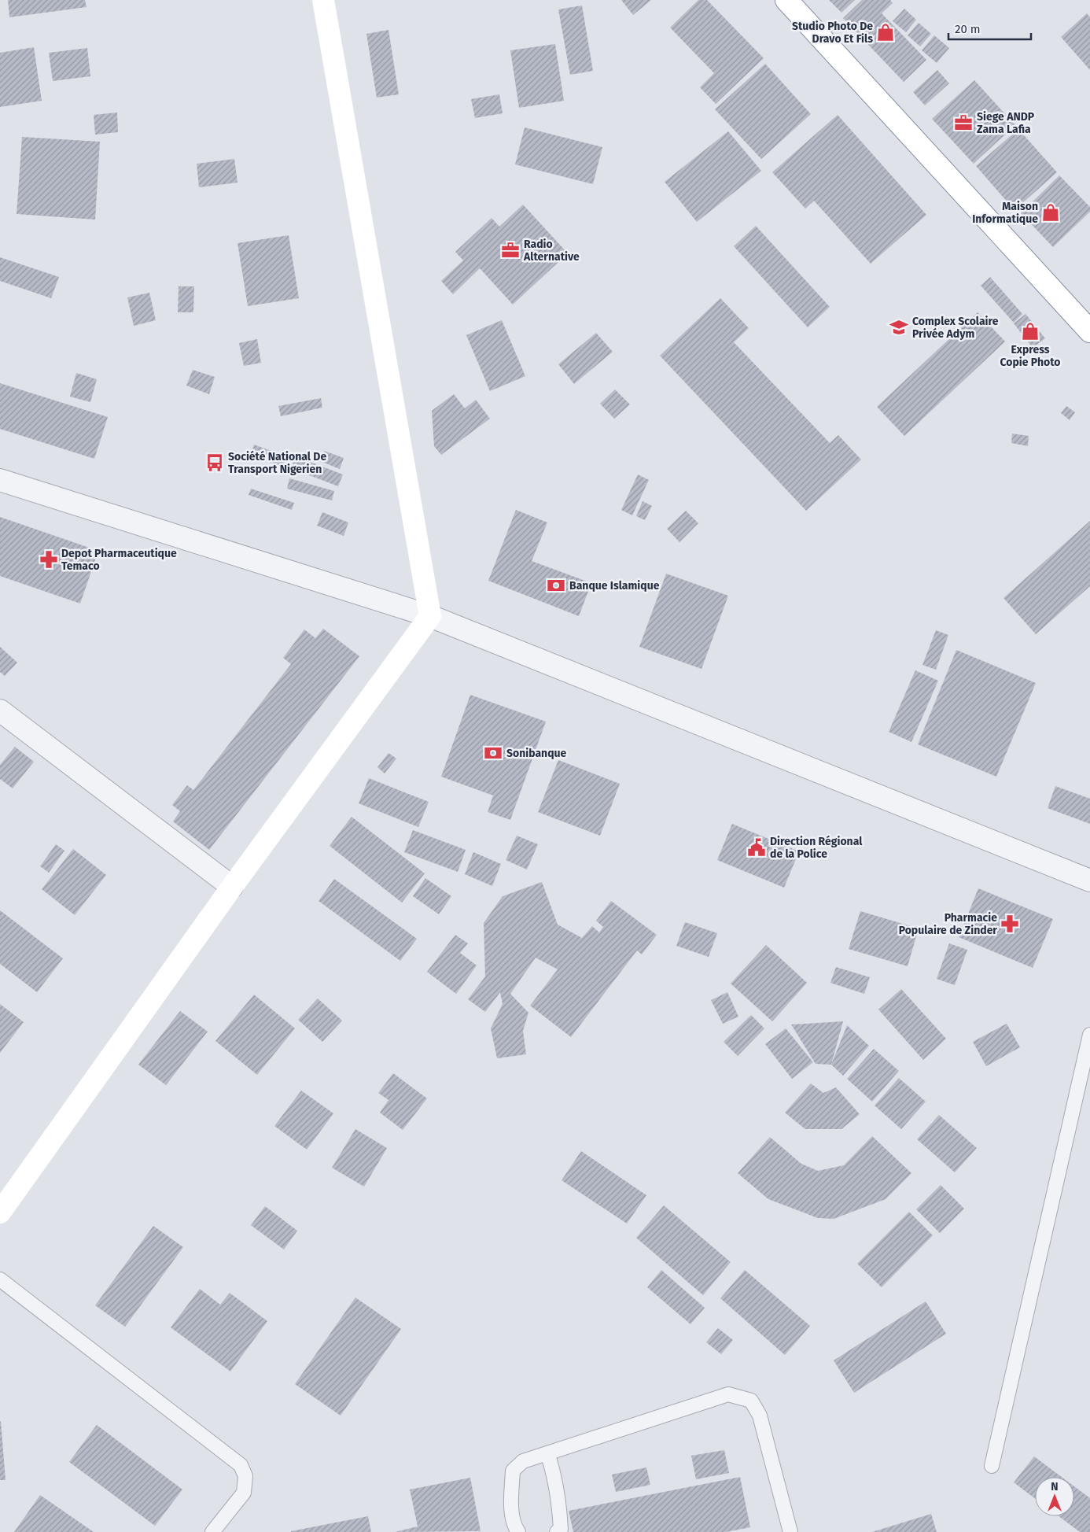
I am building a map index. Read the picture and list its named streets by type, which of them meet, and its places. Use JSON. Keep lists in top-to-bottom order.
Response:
{
  "places": {
    "shop": ["Studio Photo De Dravo Et Fils", "Maison Informatique", "Express Copie Photo"],
    "office": ["Siege ANDP Zama Lafia", "Radio Alternative"],
    "school or university": ["Complex Scolaire Privée Adym"],
    "bus stop": ["Société National De Transport Nigerien"],
    "pharmacy": ["Depot Pharmaceutique Temaco", "Pharmacie Populaire de Zinder"],
    "bank": ["Banque Islamique", "Sonibanque"],
    "public building": ["Direction Régional de la Police"]
  },
  "scale_bar": "20 m",
  "north": "top"
}
